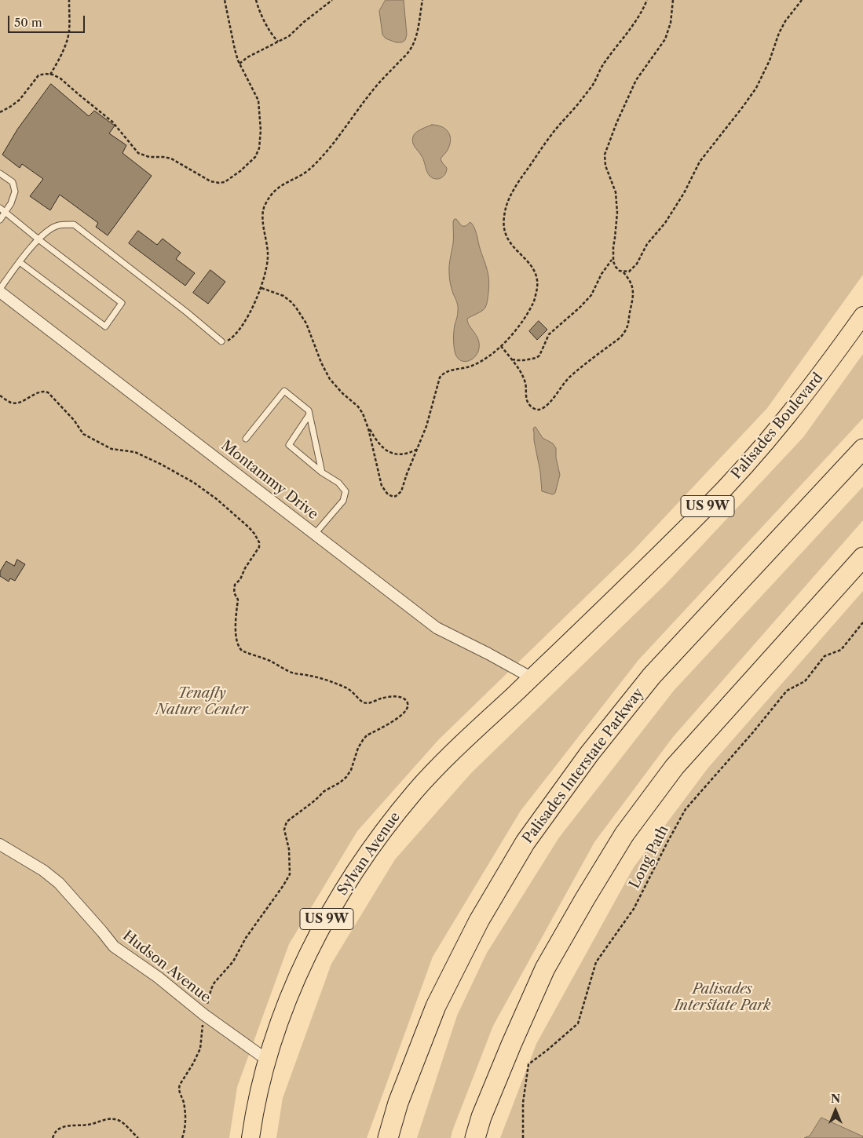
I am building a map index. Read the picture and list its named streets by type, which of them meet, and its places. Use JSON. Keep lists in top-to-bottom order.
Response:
{
  "streets": {
    "highway": ["Palisades Interstate Parkway"],
    "main road": ["Palisades Boulevard", "US 9W", "Sylvan Avenue"],
    "street": ["Montammy Drive", "Hudson Avenue"],
    "path": ["Long Path"]
  },
  "crossings": [
    ["Palisades Boulevard", "Montammy Drive"],
    ["Palisades Boulevard", "Sylvan Avenue"],
    ["Montammy Drive", "Sylvan Avenue"],
    ["Sylvan Avenue", "Hudson Avenue"]
  ],
  "parks": ["Tenafly Nature Center", "Palisades Interstate Park"],
  "scale_bar": "50 m",
  "north": "top"
}
